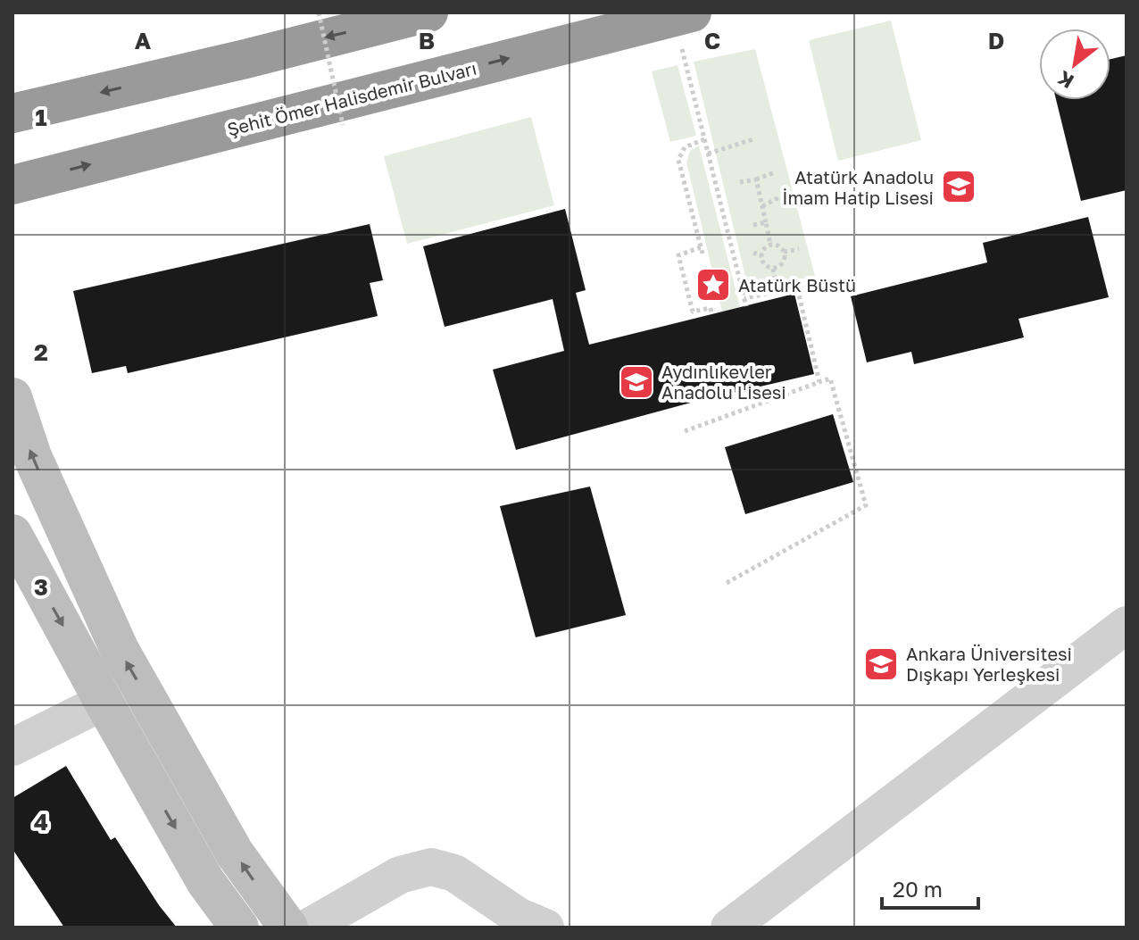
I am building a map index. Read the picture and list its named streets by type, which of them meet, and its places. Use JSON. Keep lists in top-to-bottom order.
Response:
{
  "streets": {
    "highway": ["Şehit Ömer Halisdemir Bulvarı"]
  },
  "places": {
    "school or university": ["Atatürk Anadolu İmam Hatip Lisesi", "Aydınlıkevler Anadolu Lisesi", "Ankara Üniversitesi Dışkapı Yerleşkesi"],
    "place": ["Atatürk Büstü"]
  },
  "scale_bar": "20 m",
  "north": "bottom left",
  "grid": {
    "columns": [
      "A",
      "B",
      "C",
      "D"
    ],
    "rows": [
      "1",
      "2",
      "3",
      "4"
    ]
  }
}
